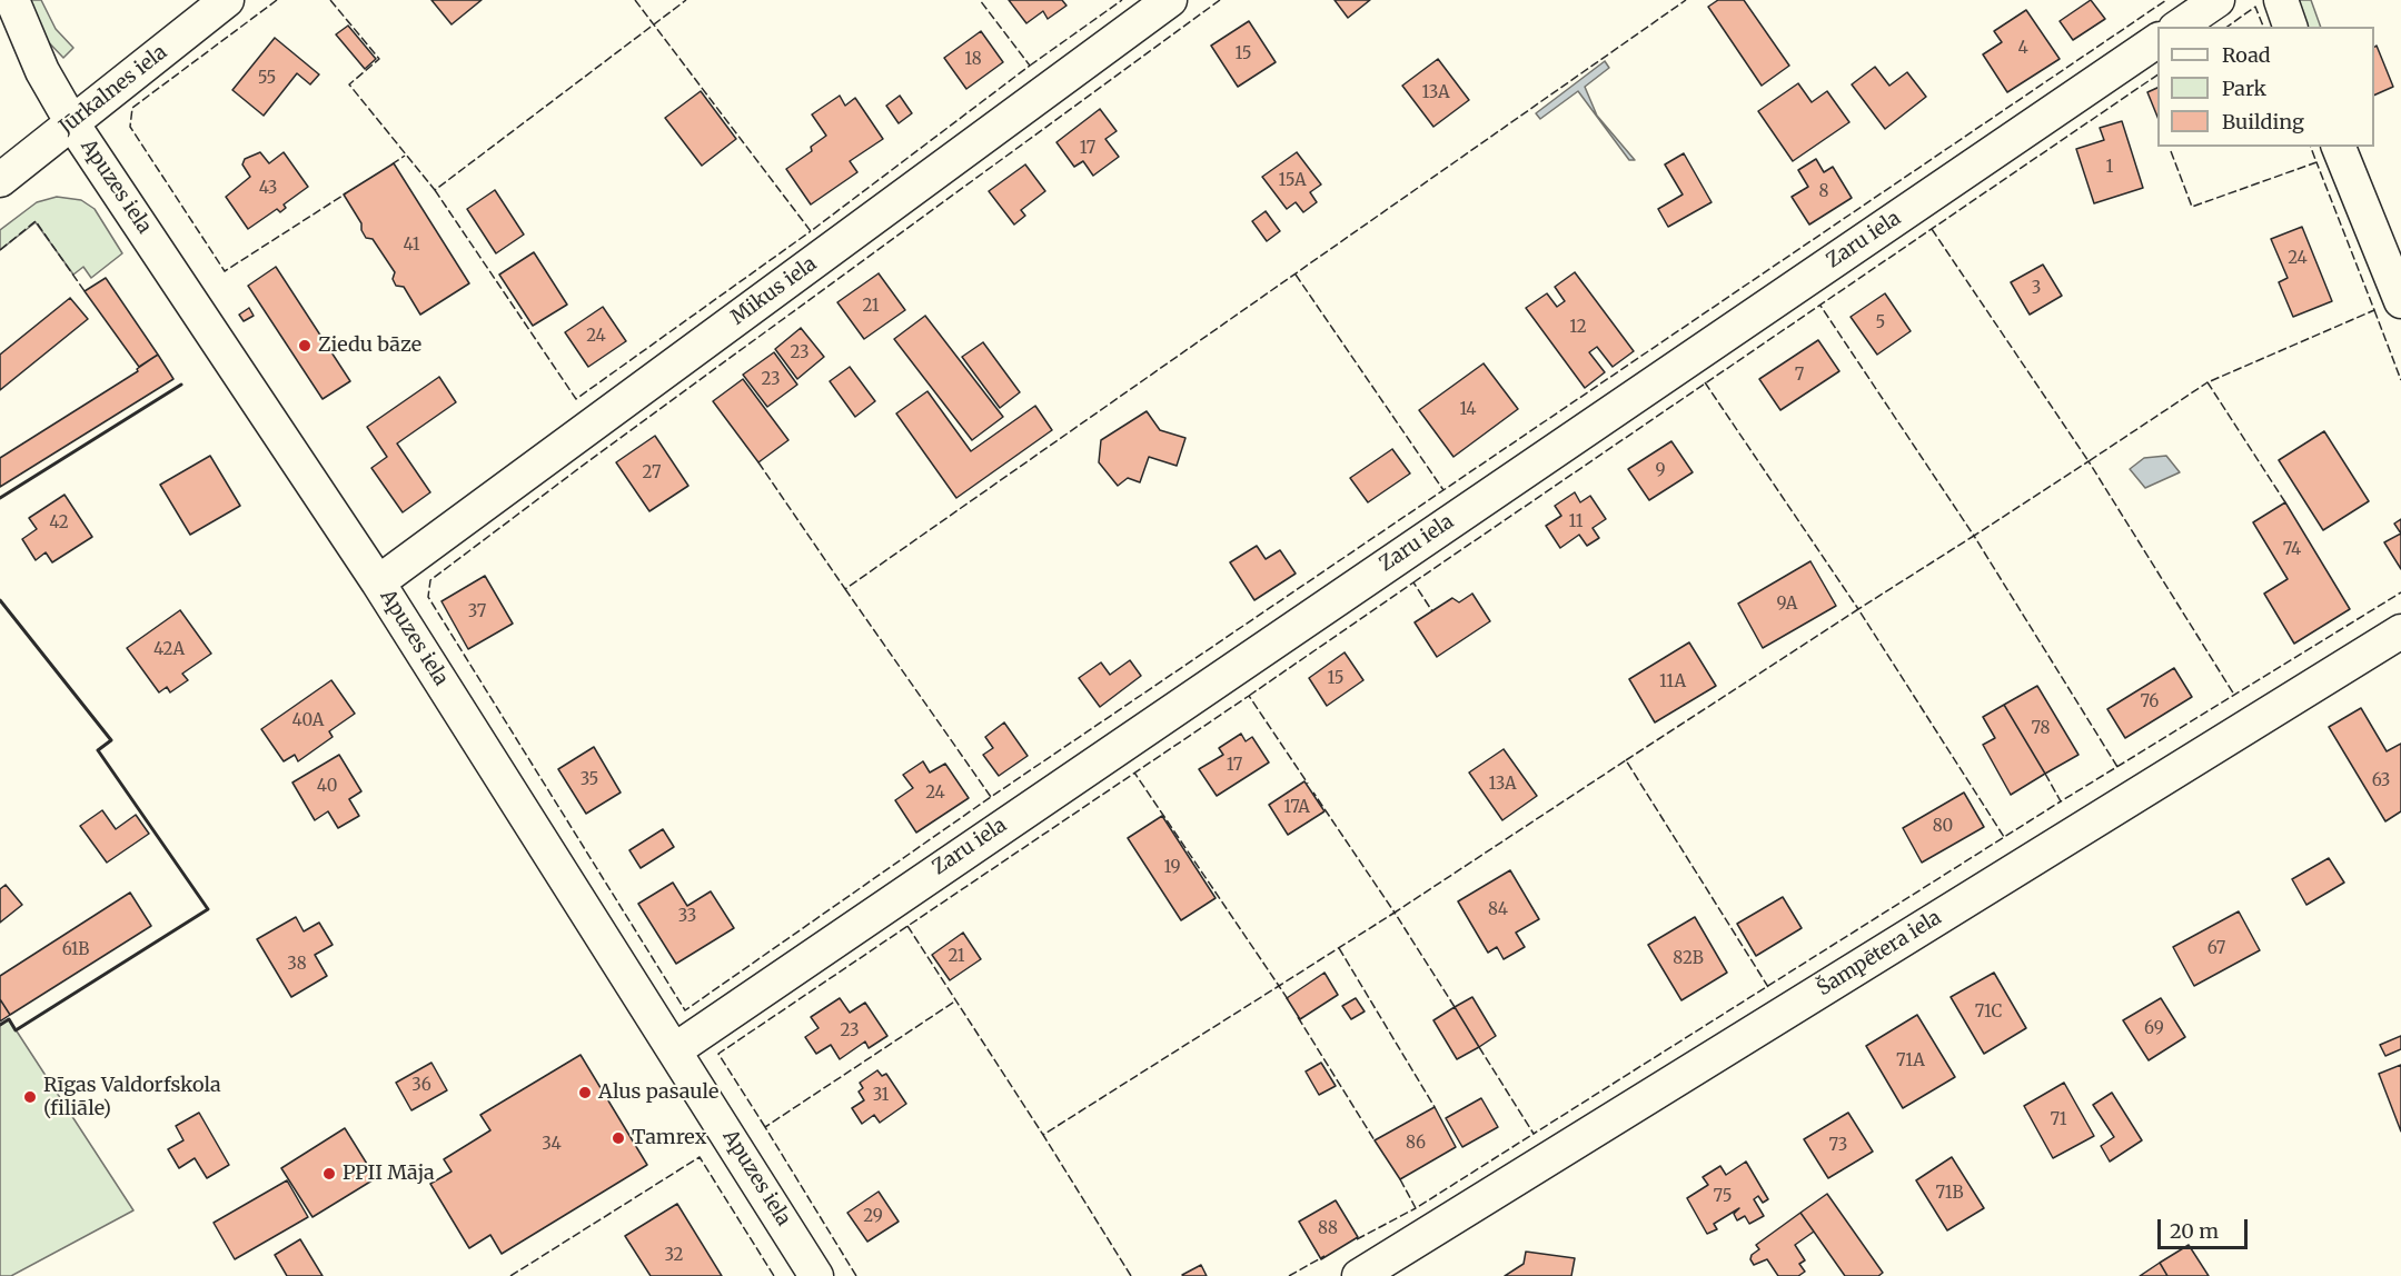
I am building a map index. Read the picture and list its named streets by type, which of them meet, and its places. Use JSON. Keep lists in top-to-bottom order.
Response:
{
  "streets": {
    "street": [
      "Jūrkalnes iela",
      "Apuzes iela",
      "Zaru iela",
      "Mikus iela",
      "Šampētera iela"
    ]
  },
  "crossings": [
    ["Jūrkalnes iela", "Apuzes iela"],
    ["Apuzes iela", "Zaru iela"],
    ["Apuzes iela", "Mikus iela"]
  ],
  "places": [
    "Ziedu bāze",
    "Alus pasaule",
    "Rīgas Valdorfskola (filiāle)",
    "Tamrex",
    "PPII Māja"
  ],
  "house_numbers": [
    "4",
    "15",
    "18",
    "55",
    "13A",
    "17",
    "1",
    "15A",
    "43",
    "8",
    "41",
    "24",
    "3",
    "21",
    "5",
    "12",
    "24",
    "23",
    "7",
    "23",
    "14",
    "9",
    "27",
    "11",
    "42",
    "74",
    "9A",
    "37",
    "42A",
    "15",
    "11A",
    "76",
    "40A",
    "78",
    "17",
    "35",
    "63",
    "13A",
    "40",
    "24",
    "17A",
    "80",
    "19",
    "84",
    "33",
    "67",
    "61B",
    "21",
    "82B",
    "38",
    "71C",
    "69",
    "23",
    "71A",
    "36",
    "31",
    "71",
    "86",
    "34",
    "73",
    "71B",
    "75",
    "29",
    "88",
    "32"
  ],
  "legend": ["Road", "Park", "Building"],
  "scale_bar": "20 m"
}
